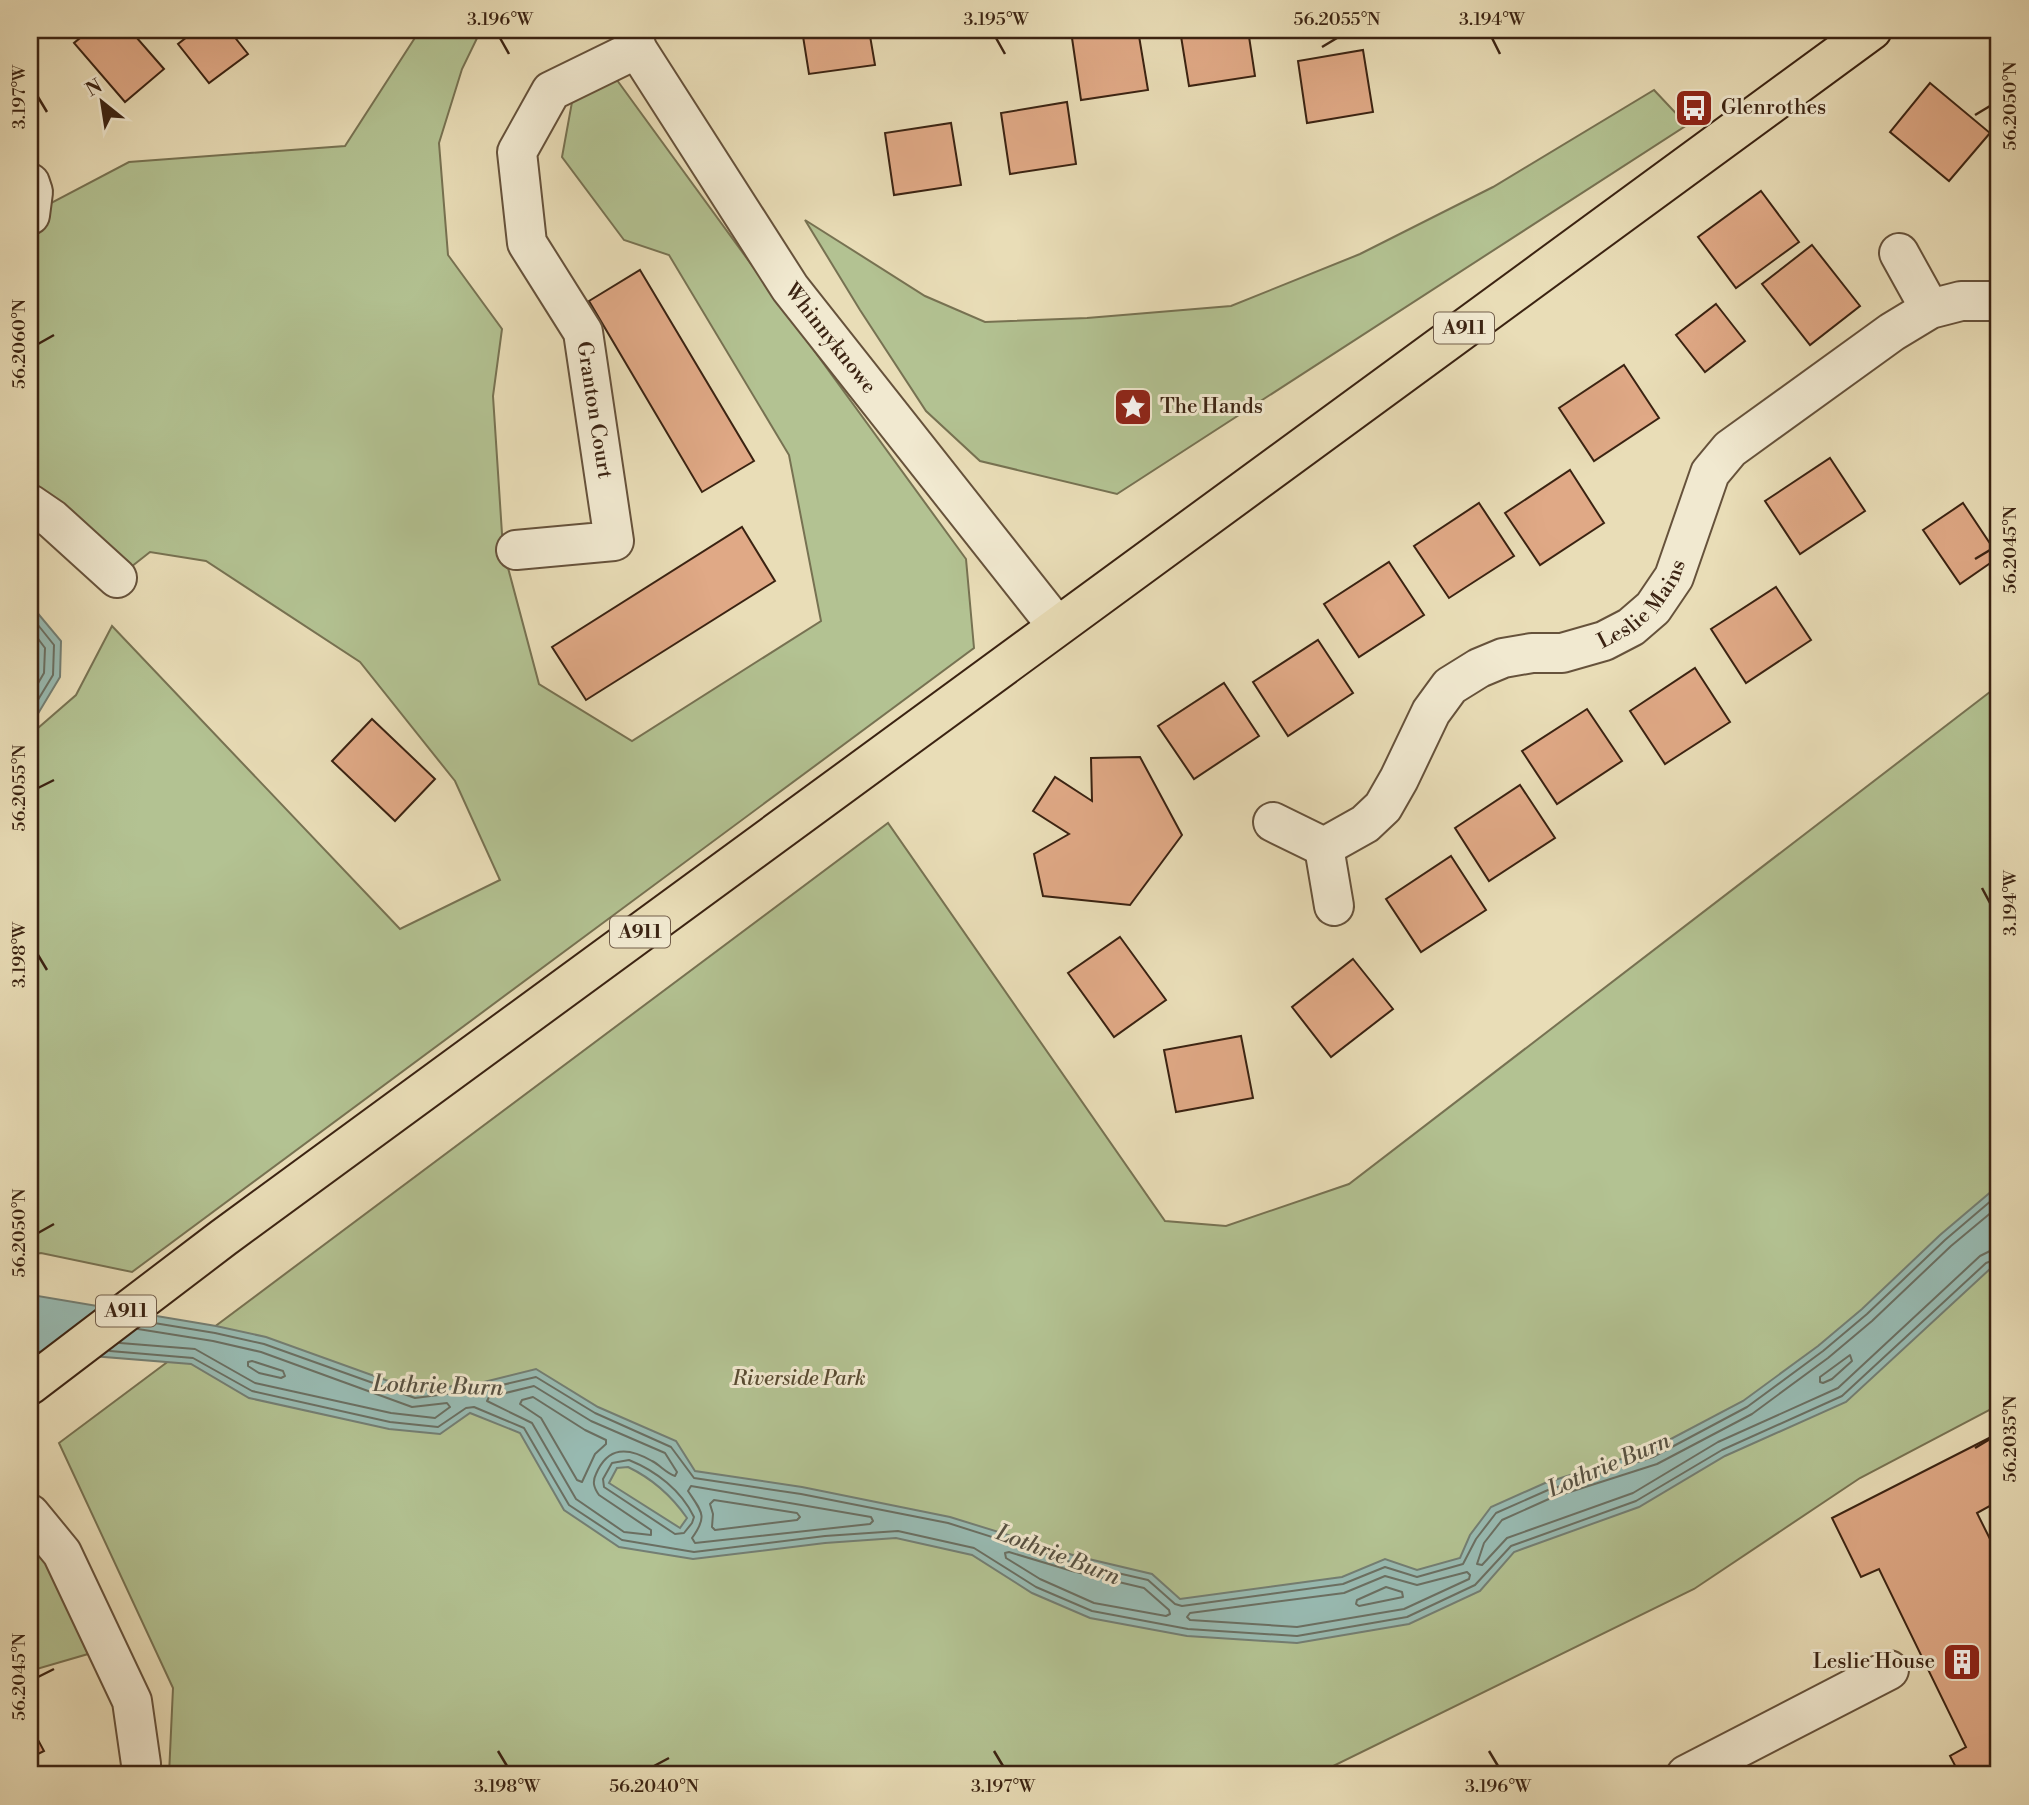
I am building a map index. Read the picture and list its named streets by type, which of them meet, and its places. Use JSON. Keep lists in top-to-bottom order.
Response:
{
  "streets": {
    "main road": ["A911"],
    "street": ["Whinnyknowe", "Granton Court", "Leslie Mains"]
  },
  "crossings": [
    ["A911", "Whinnyknowe"],
    ["Whinnyknowe", "Granton Court"]
  ],
  "water": ["Lothrie Burn"],
  "parks": ["Riverside Park"],
  "places": {
    "bus stop": ["Glenrothes"],
    "place": ["The Hands"],
    "building": ["Leslie House"]
  },
  "north": "top left",
  "coordinates": [
    "3.196°W",
    "3.195°W",
    "56.2055°N",
    "3.194°W",
    "3.197°W",
    "56.2050°N",
    "56.2060°N",
    "56.2045°N",
    "3.198°W",
    "56.2035°N",
    "56.2040°N"
  ]
}
